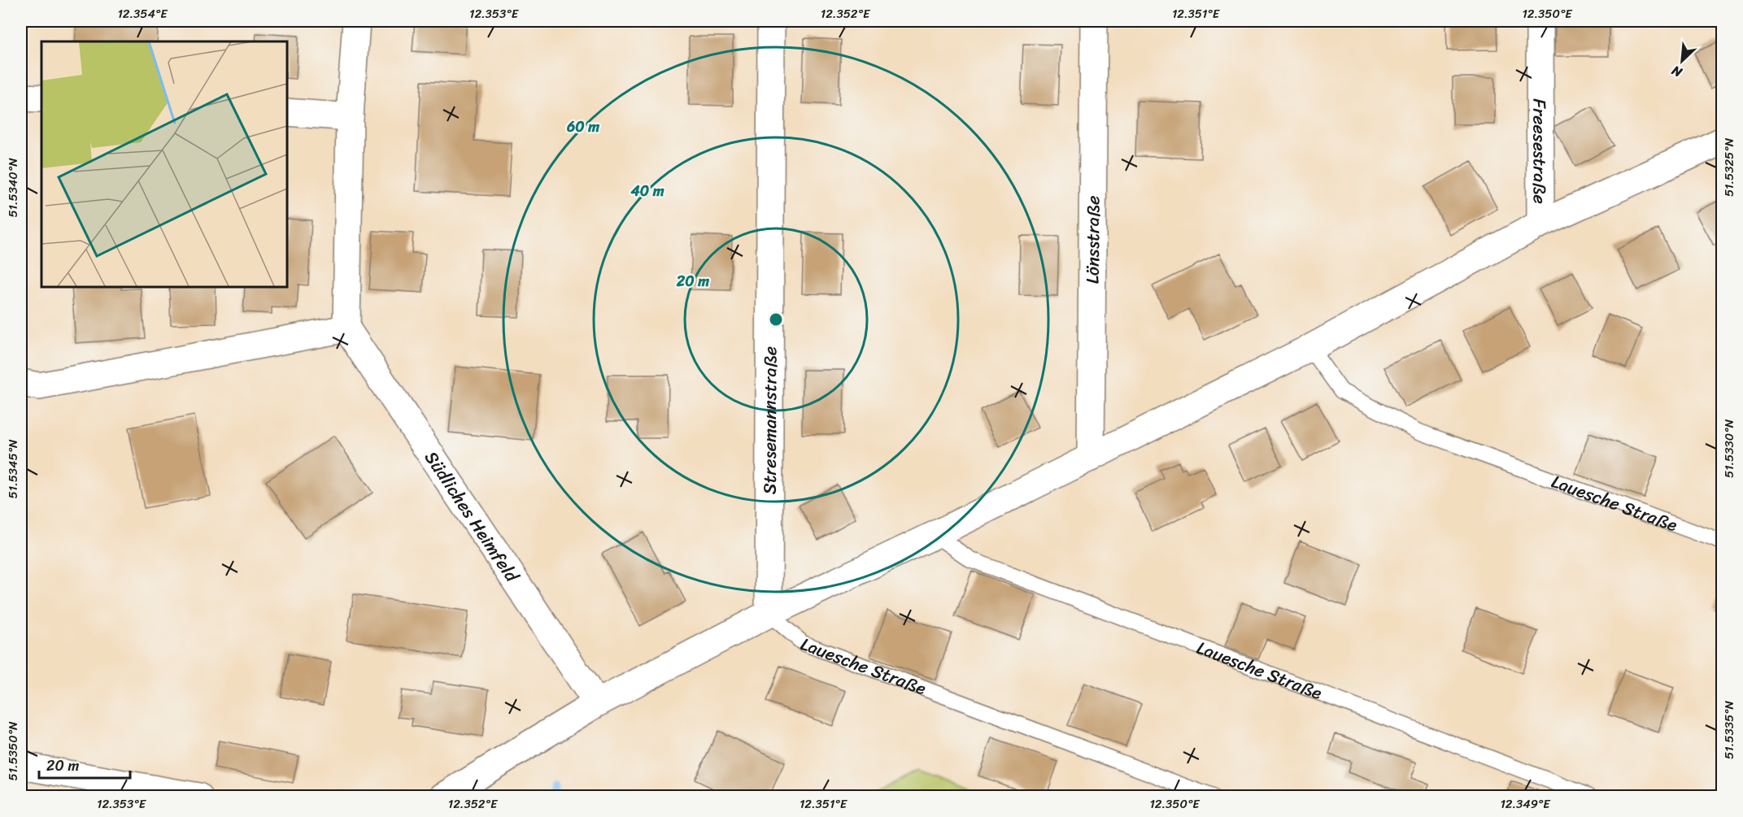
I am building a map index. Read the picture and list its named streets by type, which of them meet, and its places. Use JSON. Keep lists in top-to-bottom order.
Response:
{
  "streets": {
    "street": [
      "Freesestraße",
      "Lönsstraße",
      "Stresemannstraße",
      "Südliches Heimfeld"
    ],
    "lane": ["Lauesche Straße"]
  },
  "crossings": [
    ["Stresemannstraße", "Lauesche Straße"]
  ],
  "scale_bar": "20 m",
  "north": "bottom left",
  "coordinates": [
    "12.354°E",
    "12.353°E",
    "12.352°E",
    "12.351°E",
    "12.350°E",
    "51.5325°N",
    "51.5340°N",
    "51.5330°N",
    "51.5345°N",
    "51.5335°N",
    "51.5350°N",
    "12.349°E"
  ],
  "rings": ["60 m", "40 m", "20 m"]
}
